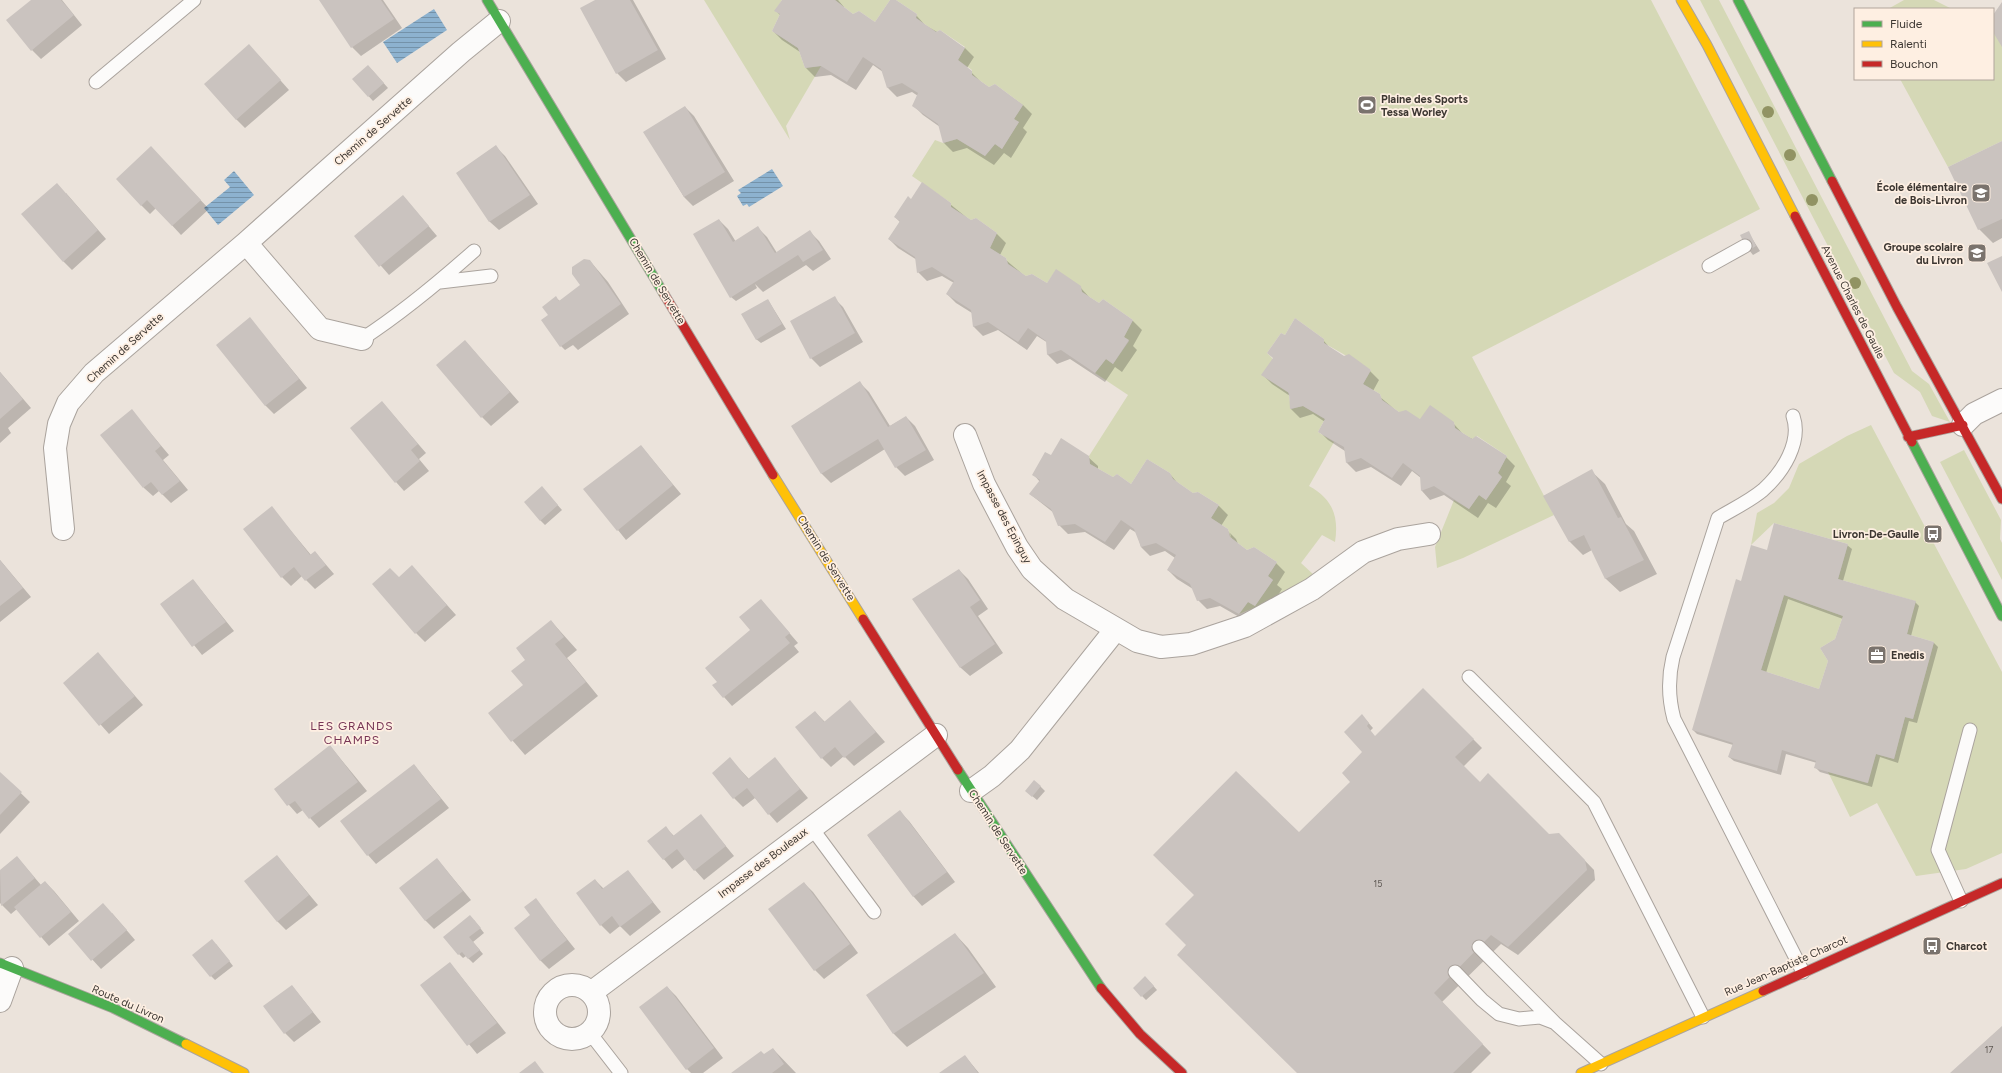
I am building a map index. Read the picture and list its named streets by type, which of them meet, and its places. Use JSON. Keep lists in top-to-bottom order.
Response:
{
  "streets": {
    "street": [
      "Chemin de Servette",
      "Avenue Charles de Gaulle",
      "Impasse des Epinguy",
      "Impasse des Bouleaux",
      "Rue Jean-Baptiste Charcot",
      "Route du Livron"
    ]
  },
  "crossings": [
    ["Chemin de Servette", "Impasse des Bouleaux"]
  ],
  "districts": ["LES GRANDS CHAMPS"],
  "places": {
    "sports": ["Plaine des Sports Tessa Worley"],
    "school or university": ["École élémentaire de Bois-Livron", "Groupe scolaire du Livron"],
    "bus stop": ["Livron-De-Gaulle", "Charcot"],
    "office": ["Enedis"]
  },
  "house_numbers": ["15", "17"],
  "legend": ["Fluide", "Ralenti", "Bouchon"]
}
